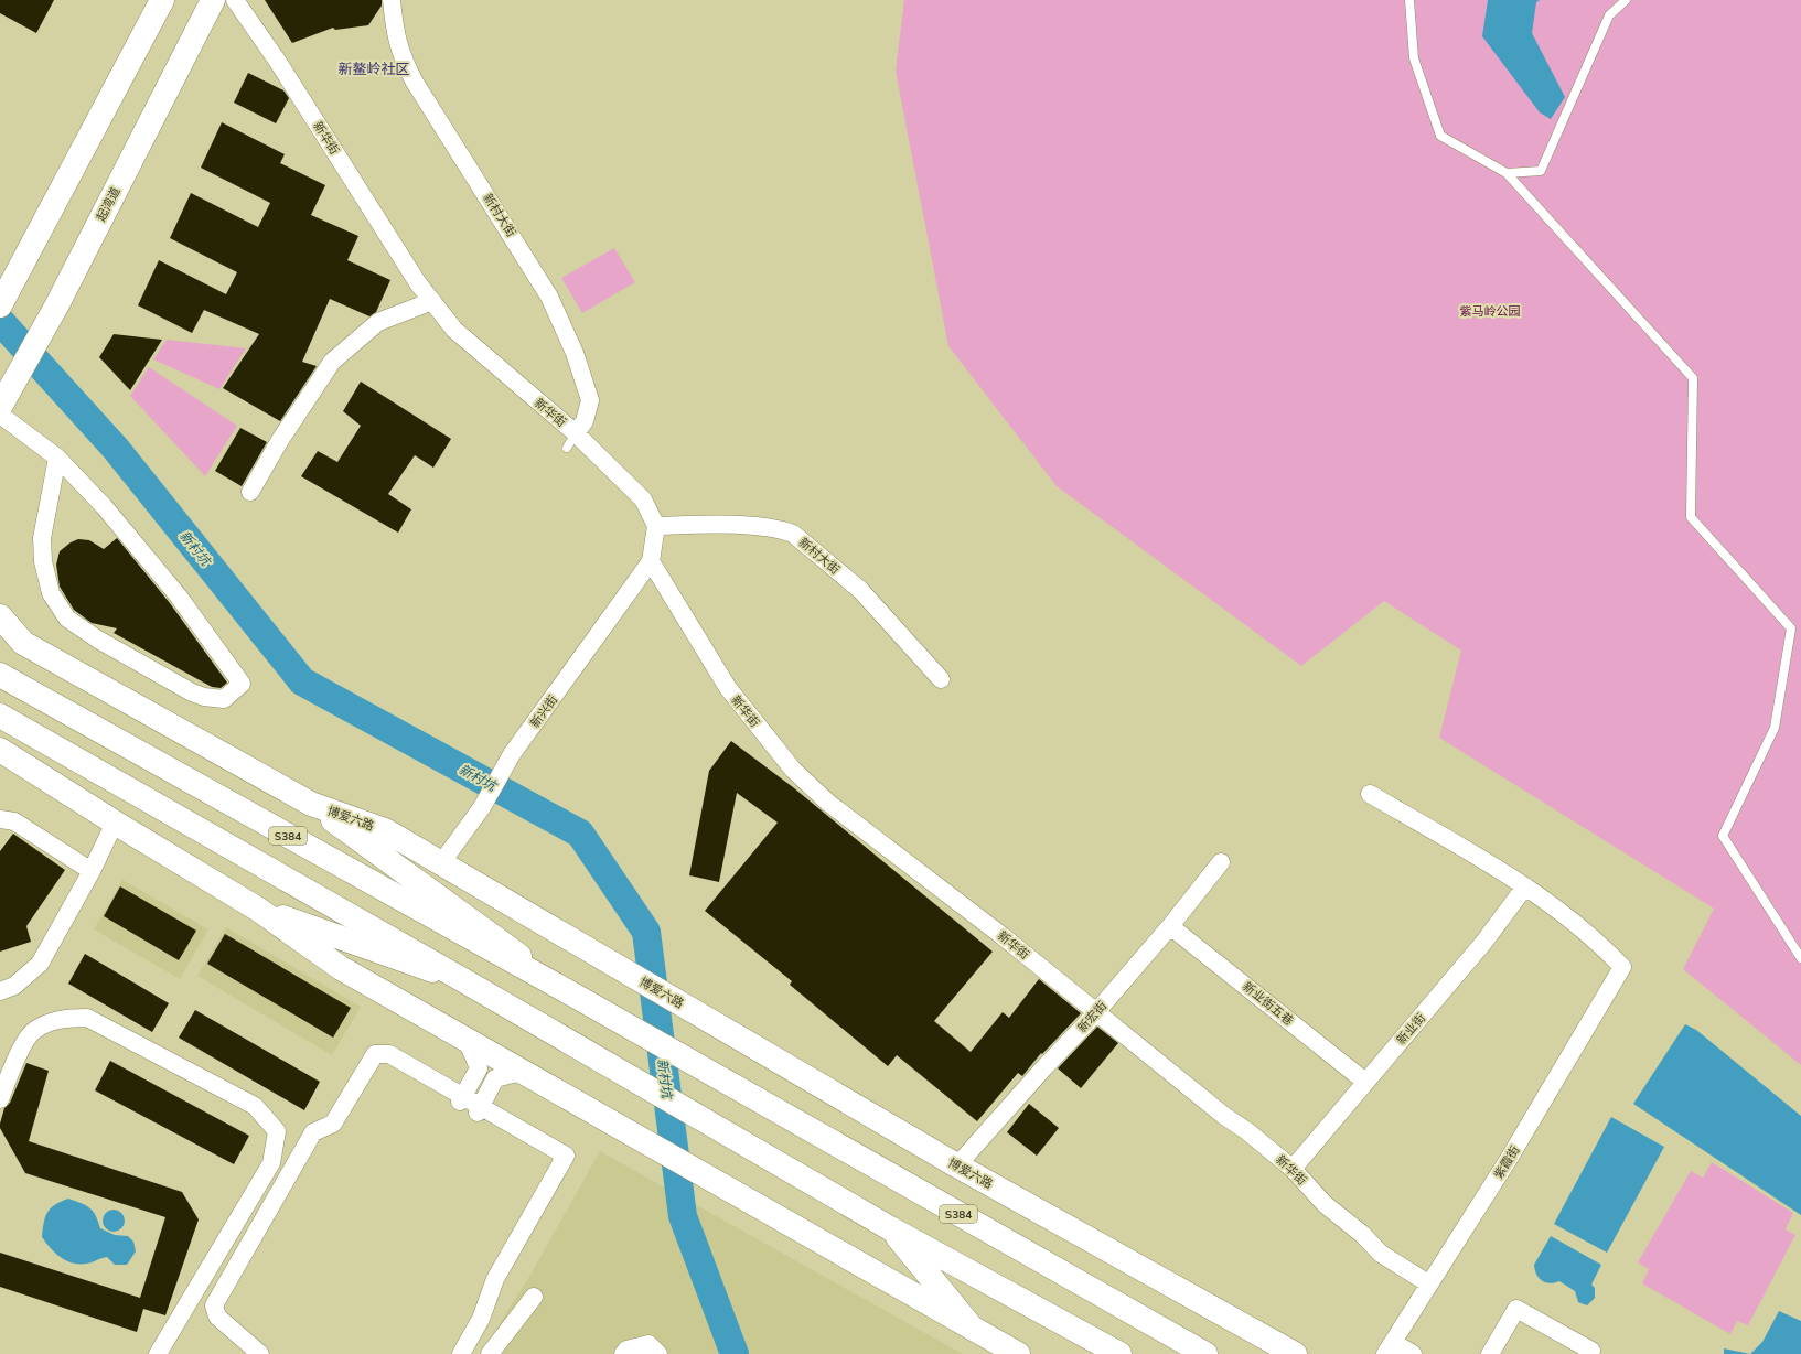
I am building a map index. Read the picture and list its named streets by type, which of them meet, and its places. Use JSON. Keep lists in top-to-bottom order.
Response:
{
  "streets": {
    "main road": ["起湾道", "博爱六路", "S384"],
    "street": [
      "新华街",
      "新村大街",
      "新兴街",
      "新业街五巷",
      "新宏街",
      "新业街",
      "紫霞街"
    ]
  },
  "crossings": [
    ["新华街", "新村大街"],
    ["新华街", "新兴街"],
    ["新华街", "新宏街"],
    ["新华街", "新业街"],
    ["新华街", "紫霞街"],
    ["新兴街", "博爱六路"],
    ["博爱六路", "新宏街"],
    ["新业街五巷", "新宏街"],
    ["新业街五巷", "新业街"],
    ["新业街", "紫霞街"]
  ],
  "districts": ["新鳌岭社区"],
  "water": ["新村坑"],
  "parks": ["紫马岭公园"]
}
